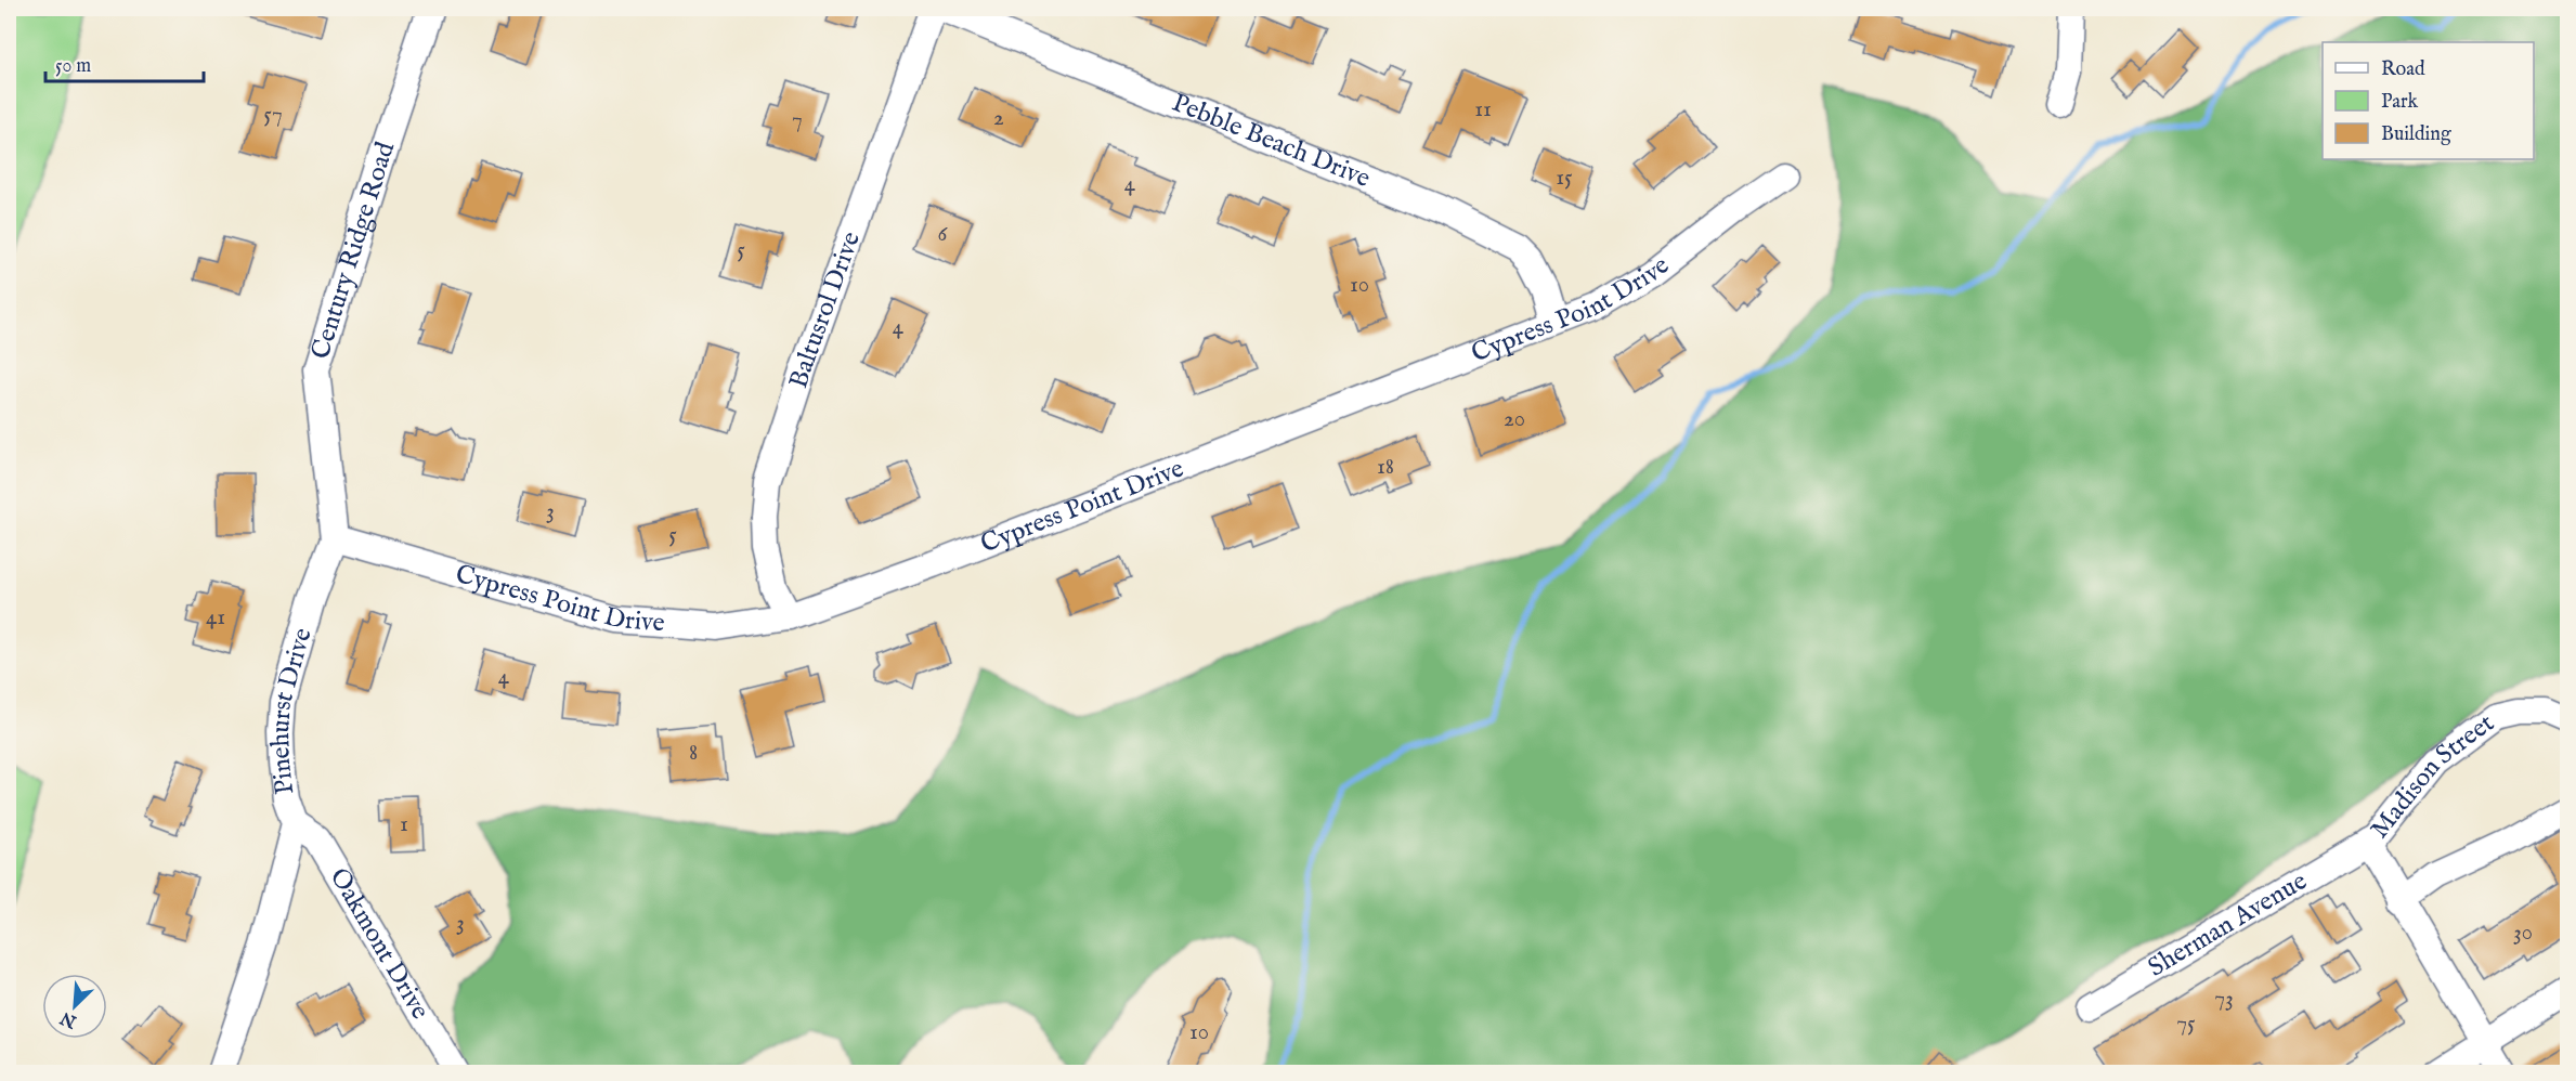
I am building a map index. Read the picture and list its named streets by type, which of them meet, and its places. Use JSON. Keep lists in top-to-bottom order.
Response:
{
  "streets": {
    "street": [
      "Pebble Beach Drive",
      "Century Ridge Road",
      "Cypress Point Drive",
      "Baltusrol Drive",
      "Pinehurst Drive",
      "Madison Street",
      "Sherman Avenue",
      "Oakmont Drive"
    ]
  },
  "crossings": [
    ["Pebble Beach Drive", "Cypress Point Drive"],
    ["Century Ridge Road", "Cypress Point Drive"],
    ["Century Ridge Road", "Pinehurst Drive"],
    ["Cypress Point Drive", "Baltusrol Drive"],
    ["Cypress Point Drive", "Pinehurst Drive"],
    ["Pinehurst Drive", "Oakmont Drive"],
    ["Madison Street", "Sherman Avenue"]
  ],
  "house_numbers": [
    "11",
    "57",
    "2",
    "7",
    "15",
    "4",
    "6",
    "5",
    "10",
    "4",
    "20",
    "18",
    "3",
    "5",
    "41",
    "4",
    "8",
    "1",
    "3",
    "30",
    "73",
    "75",
    "10"
  ],
  "legend": ["Road", "Park", "Building"],
  "scale_bar": "50 m",
  "north": "bottom left"
}
